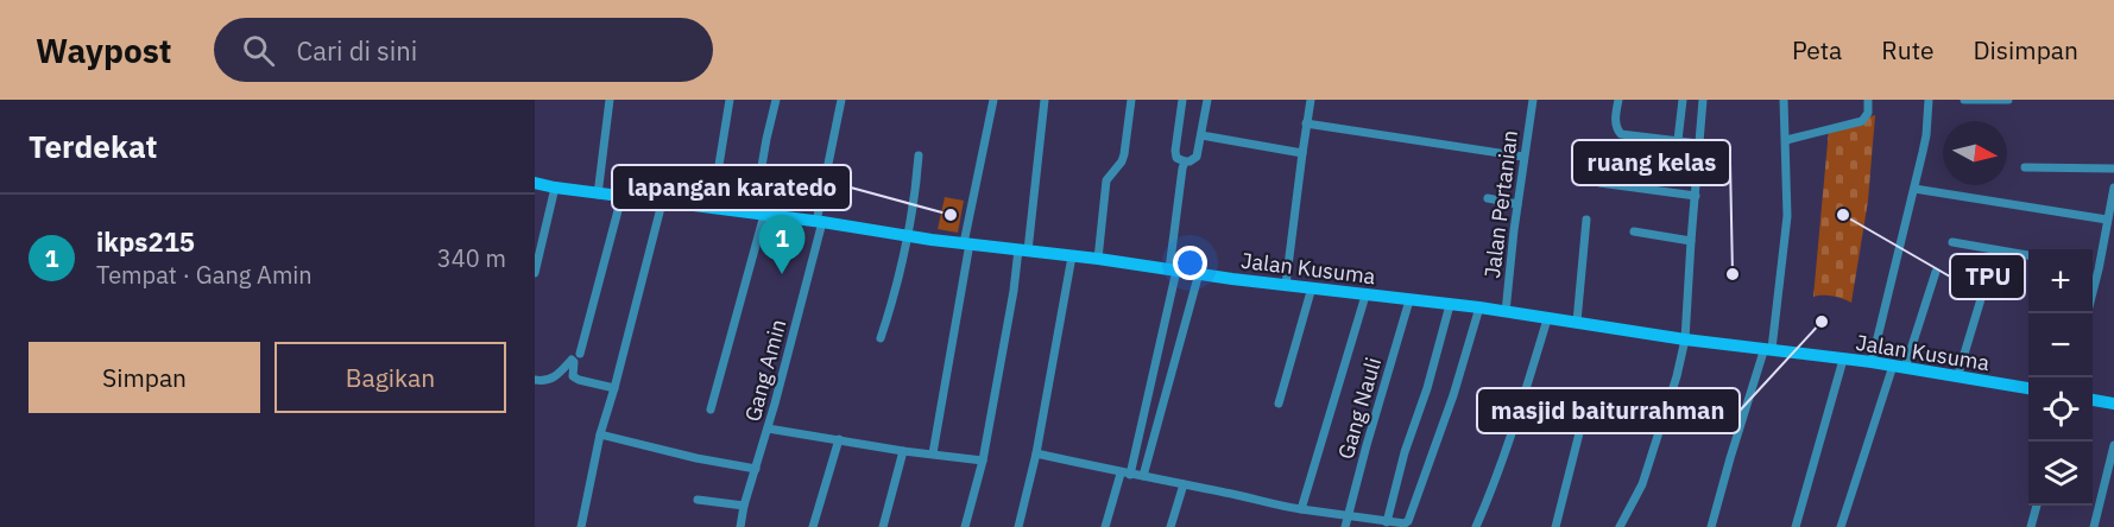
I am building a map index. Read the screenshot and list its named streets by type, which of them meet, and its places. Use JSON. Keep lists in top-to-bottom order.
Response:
{
  "streets": {
    "street": [
      "Jalan Pertanian",
      "Jalan Kusuma",
      "Gang Amin",
      "Gang Nauli"
    ]
  },
  "crossings": [
    ["Jalan Pertanian", "Jalan Kusuma"],
    ["Jalan Kusuma", "Gang Amin"],
    ["Jalan Kusuma", "Gang Nauli"]
  ],
  "places": [
    "lapangan karatedo",
    "TPU",
    "ruang kelas",
    "masjid baiturrahman"
  ],
  "north": "right",
  "page": {
    "header": "Waypost",
    "search": "Cari di sini",
    "nav": ["Peta", "Rute", "Disimpan"],
    "heading": "Terdekat",
    "list": [
      {
        "mark": "1",
        "name": "ikps215",
        "note": "Tempat · Gang Amin",
        "value": "340 m"
      }
    ],
    "pins": "1",
    "map_buttons": ["+", "−"],
    "buttons": ["Simpan", "Bagikan"]
  }
}
